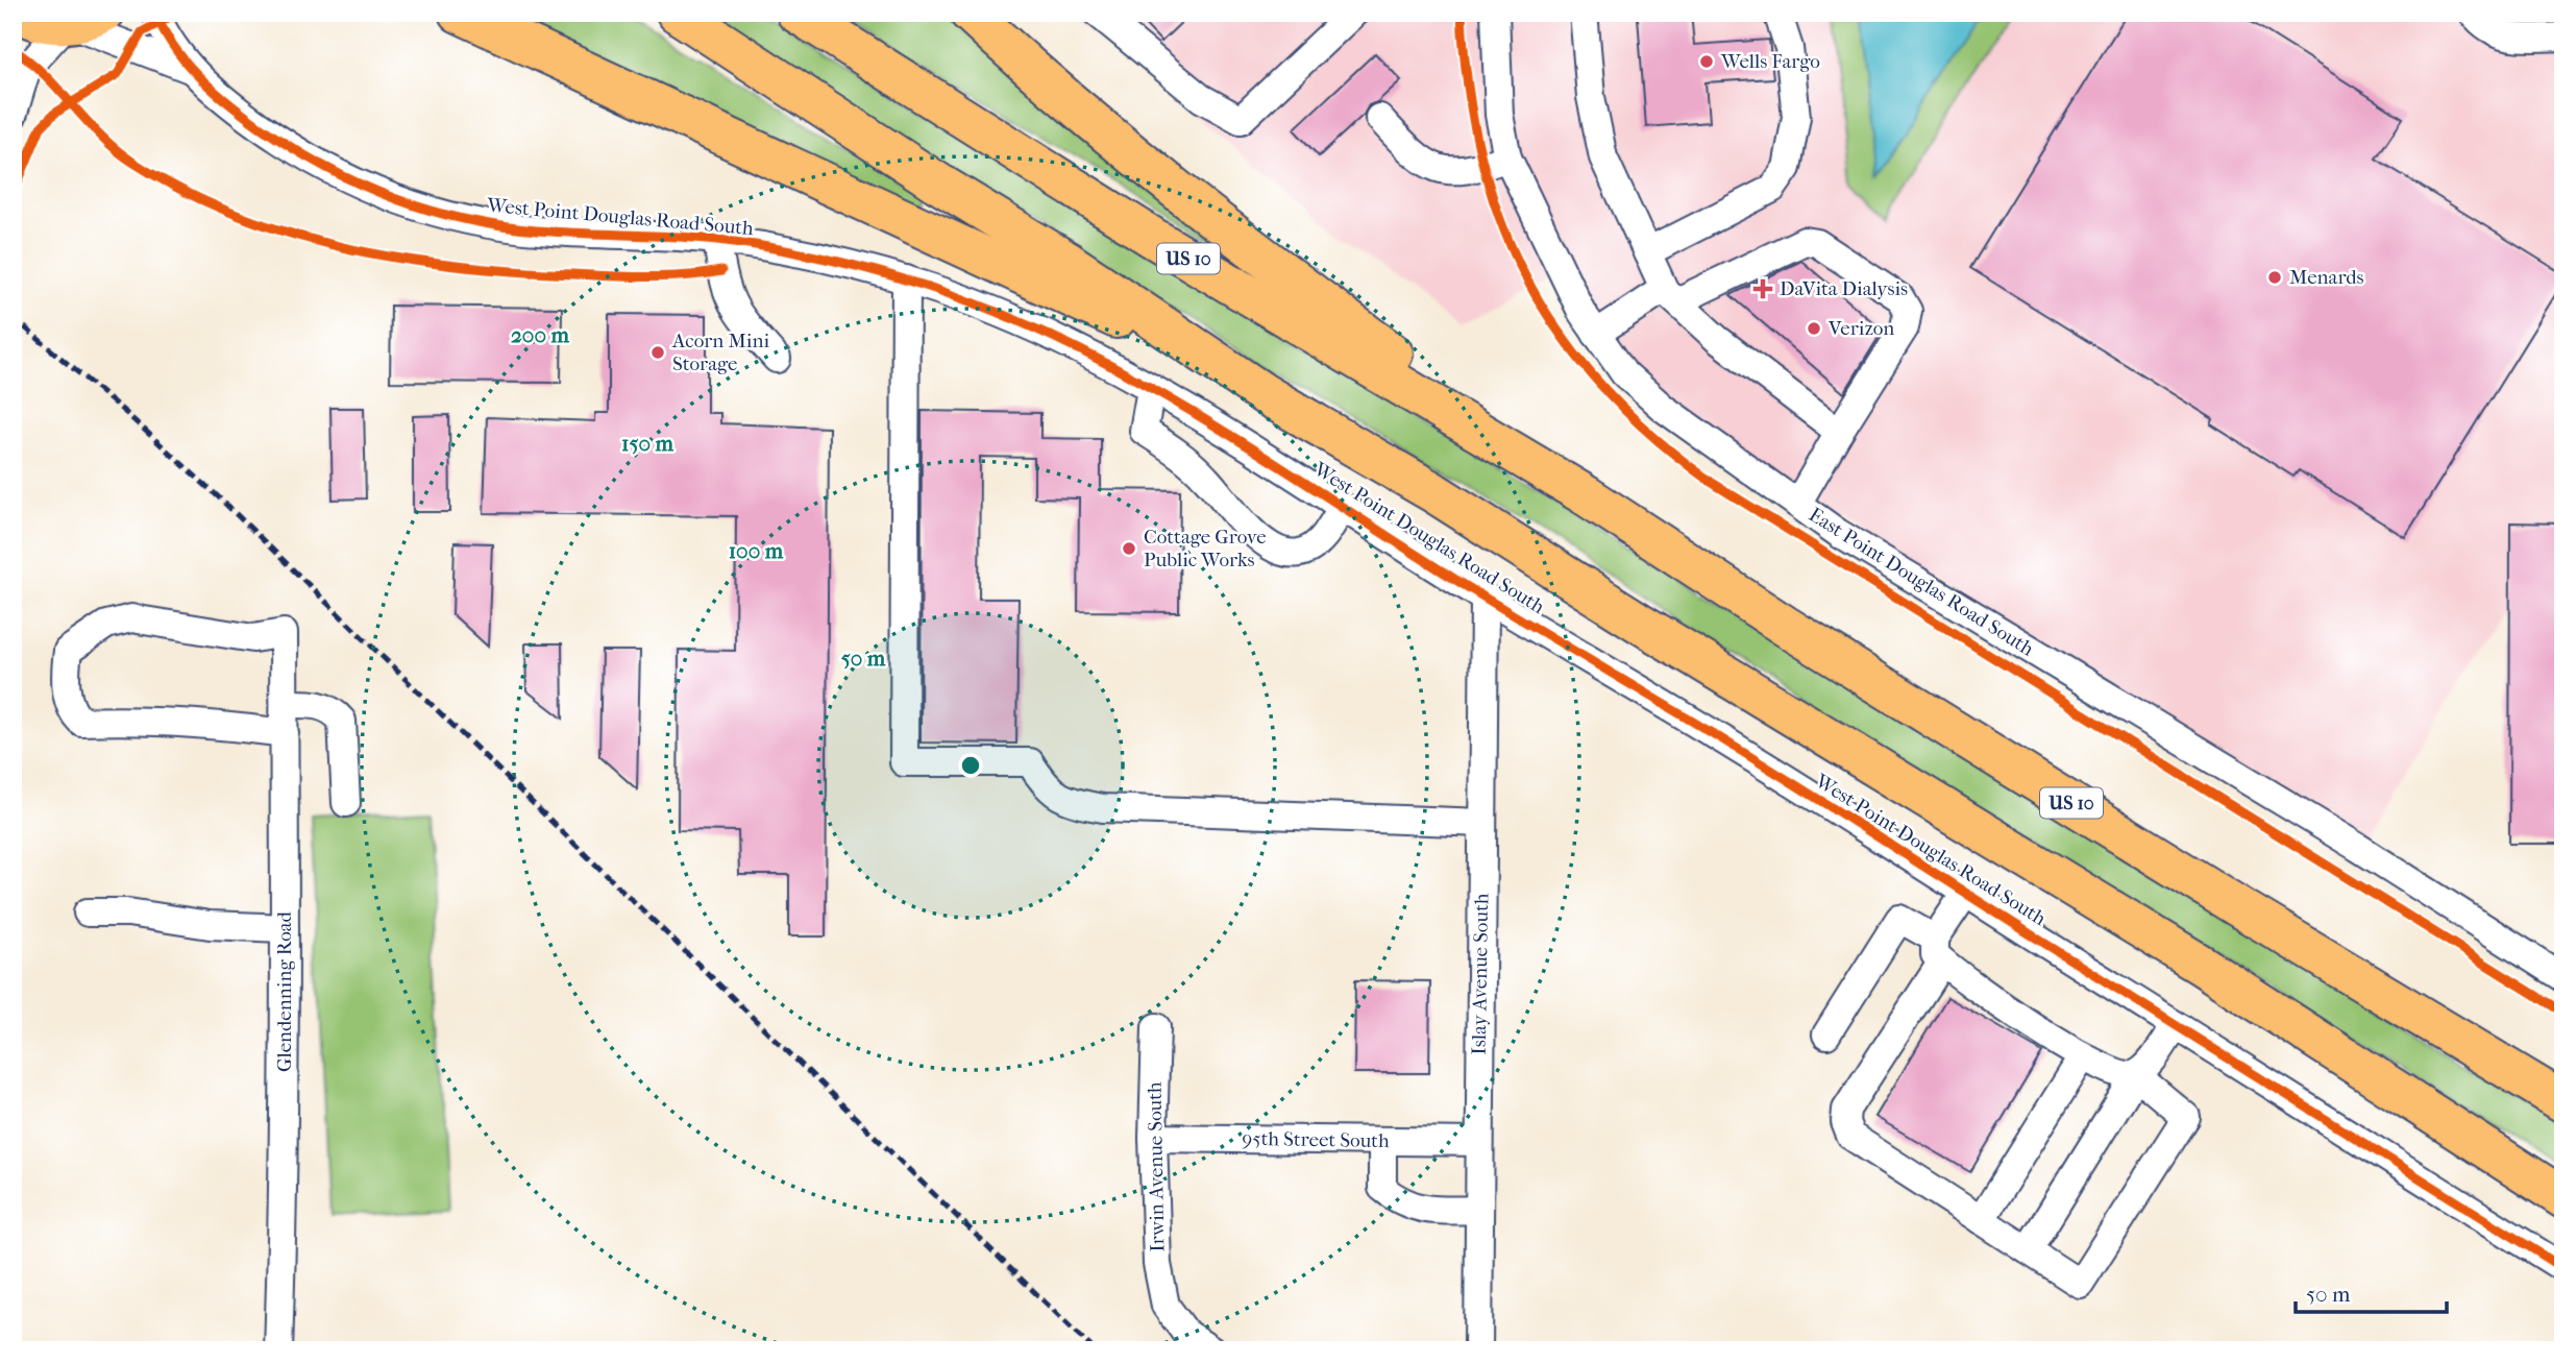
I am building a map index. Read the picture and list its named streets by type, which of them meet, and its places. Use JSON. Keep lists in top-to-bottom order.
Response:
{
  "streets": {
    "highway": ["US 10"],
    "street": [
      "West Point Douglas Road South",
      "East Point Douglas Road South",
      "Islay Avenue South",
      "Glendenning Road",
      "95th Street South",
      "Irwin Avenue South"
    ]
  },
  "crossings": [
    ["West Point Douglas Road South", "Islay Avenue South"],
    ["Islay Avenue South", "95th Street South"],
    ["95th Street South", "Irwin Avenue South"]
  ],
  "places": {
    "other": [
      "Wells Fargo",
      "Menards",
      "Verizon",
      "Acorn Mini Storage",
      "Cottage Grove Public Works"
    ],
    "health": ["DaVita Dialysis"]
  },
  "scale_bar": "50 m",
  "rings": [
    "200 m",
    "150 m",
    "100 m",
    "50 m"
  ]
}
